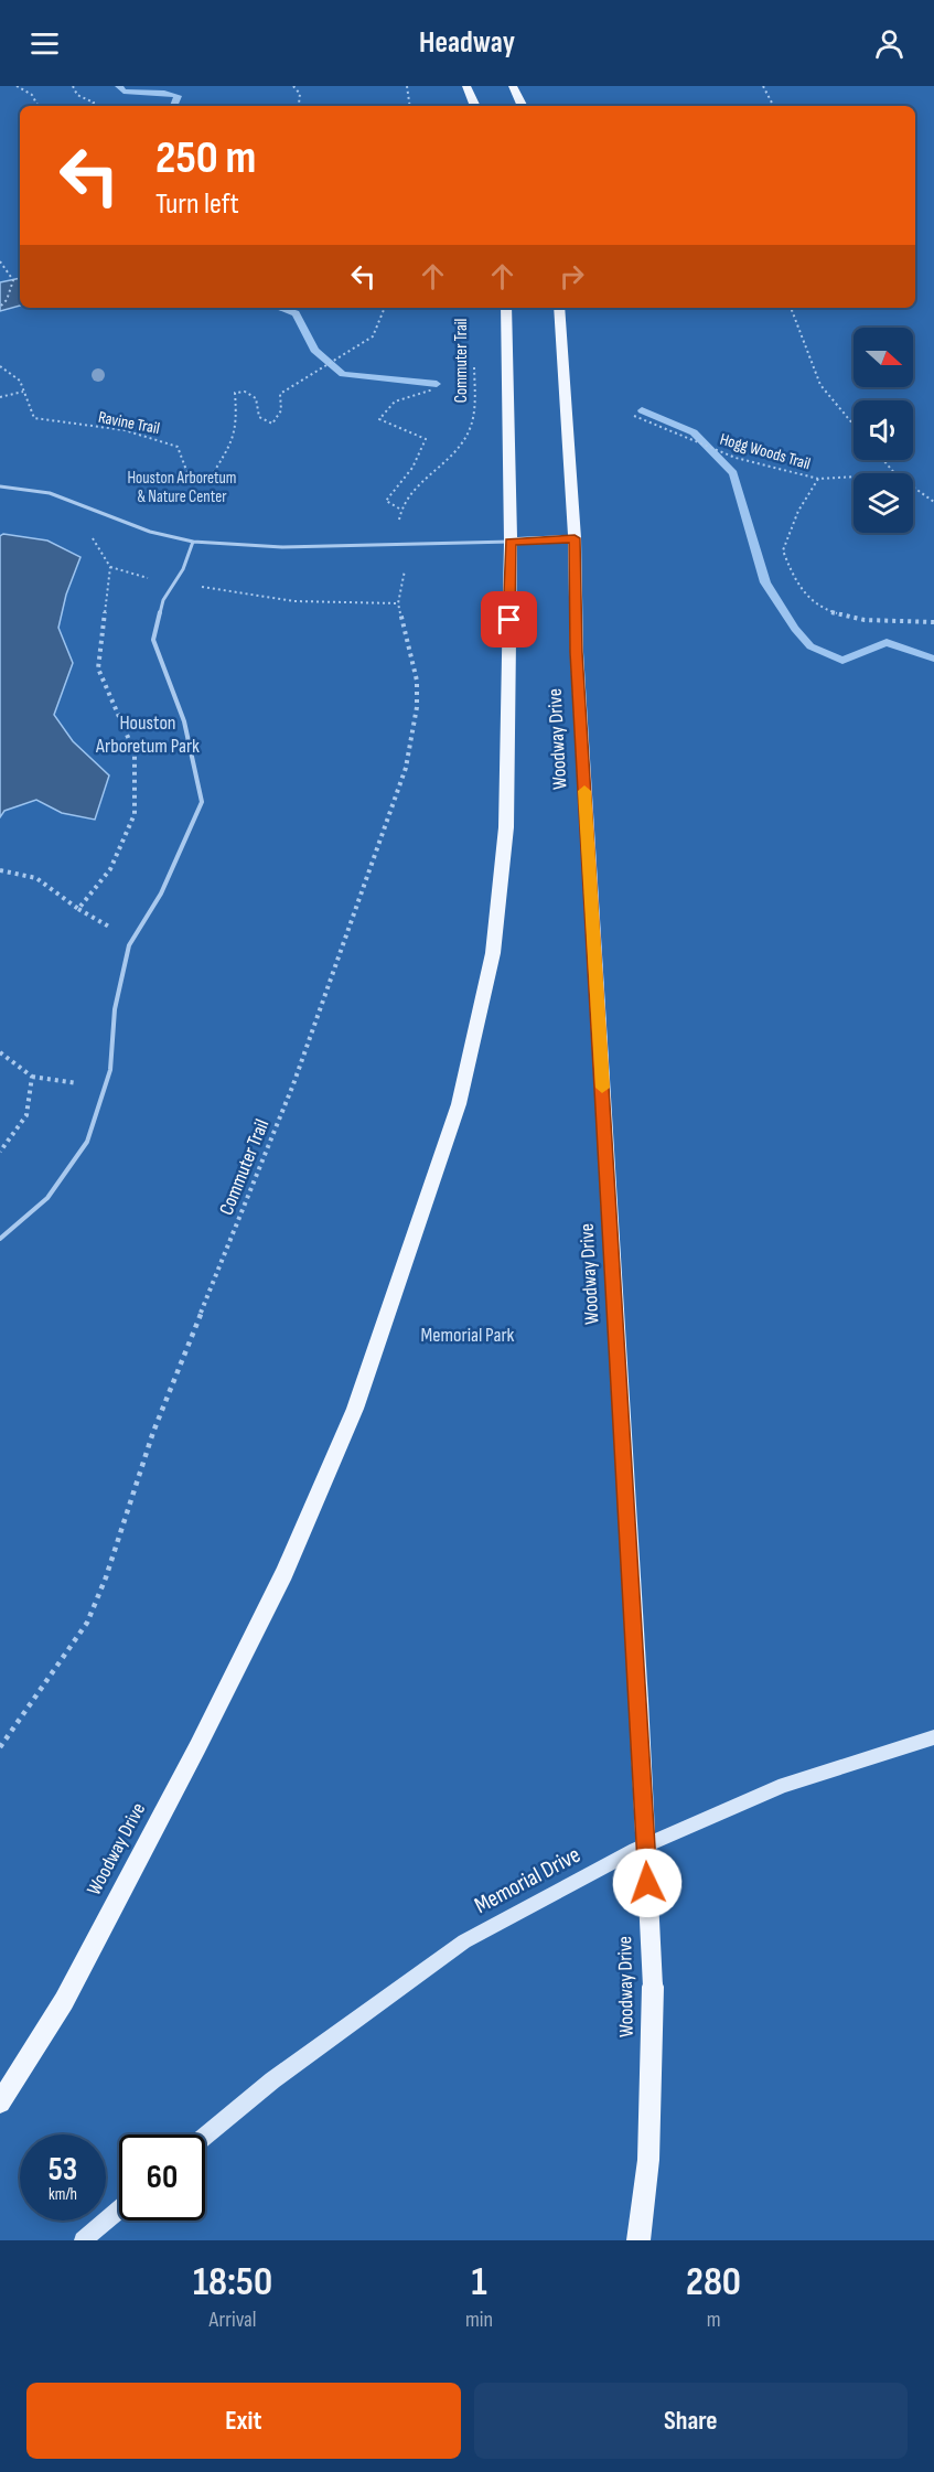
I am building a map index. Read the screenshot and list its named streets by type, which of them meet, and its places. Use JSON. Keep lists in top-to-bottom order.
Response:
{
  "streets": {
    "main road": ["Woodway Drive", "Memorial Drive"],
    "path": ["Commuter Trail", "Ravine Trail", "Hogg Woods Trail"]
  },
  "parks": ["Houston Arboretum & Nature Center", "Houston Arboretum Park", "Memorial Park"],
  "north": "right",
  "page": {
    "header": "Headway",
    "turn": ["250 m", "Turn left"],
    "speed": "53 km/h",
    "limit": "60",
    "eta": [
      "18:50",
      "Arrival",
      "1",
      "min",
      "280",
      "m"
    ],
    "buttons": ["Exit", "Share"]
  }
}
